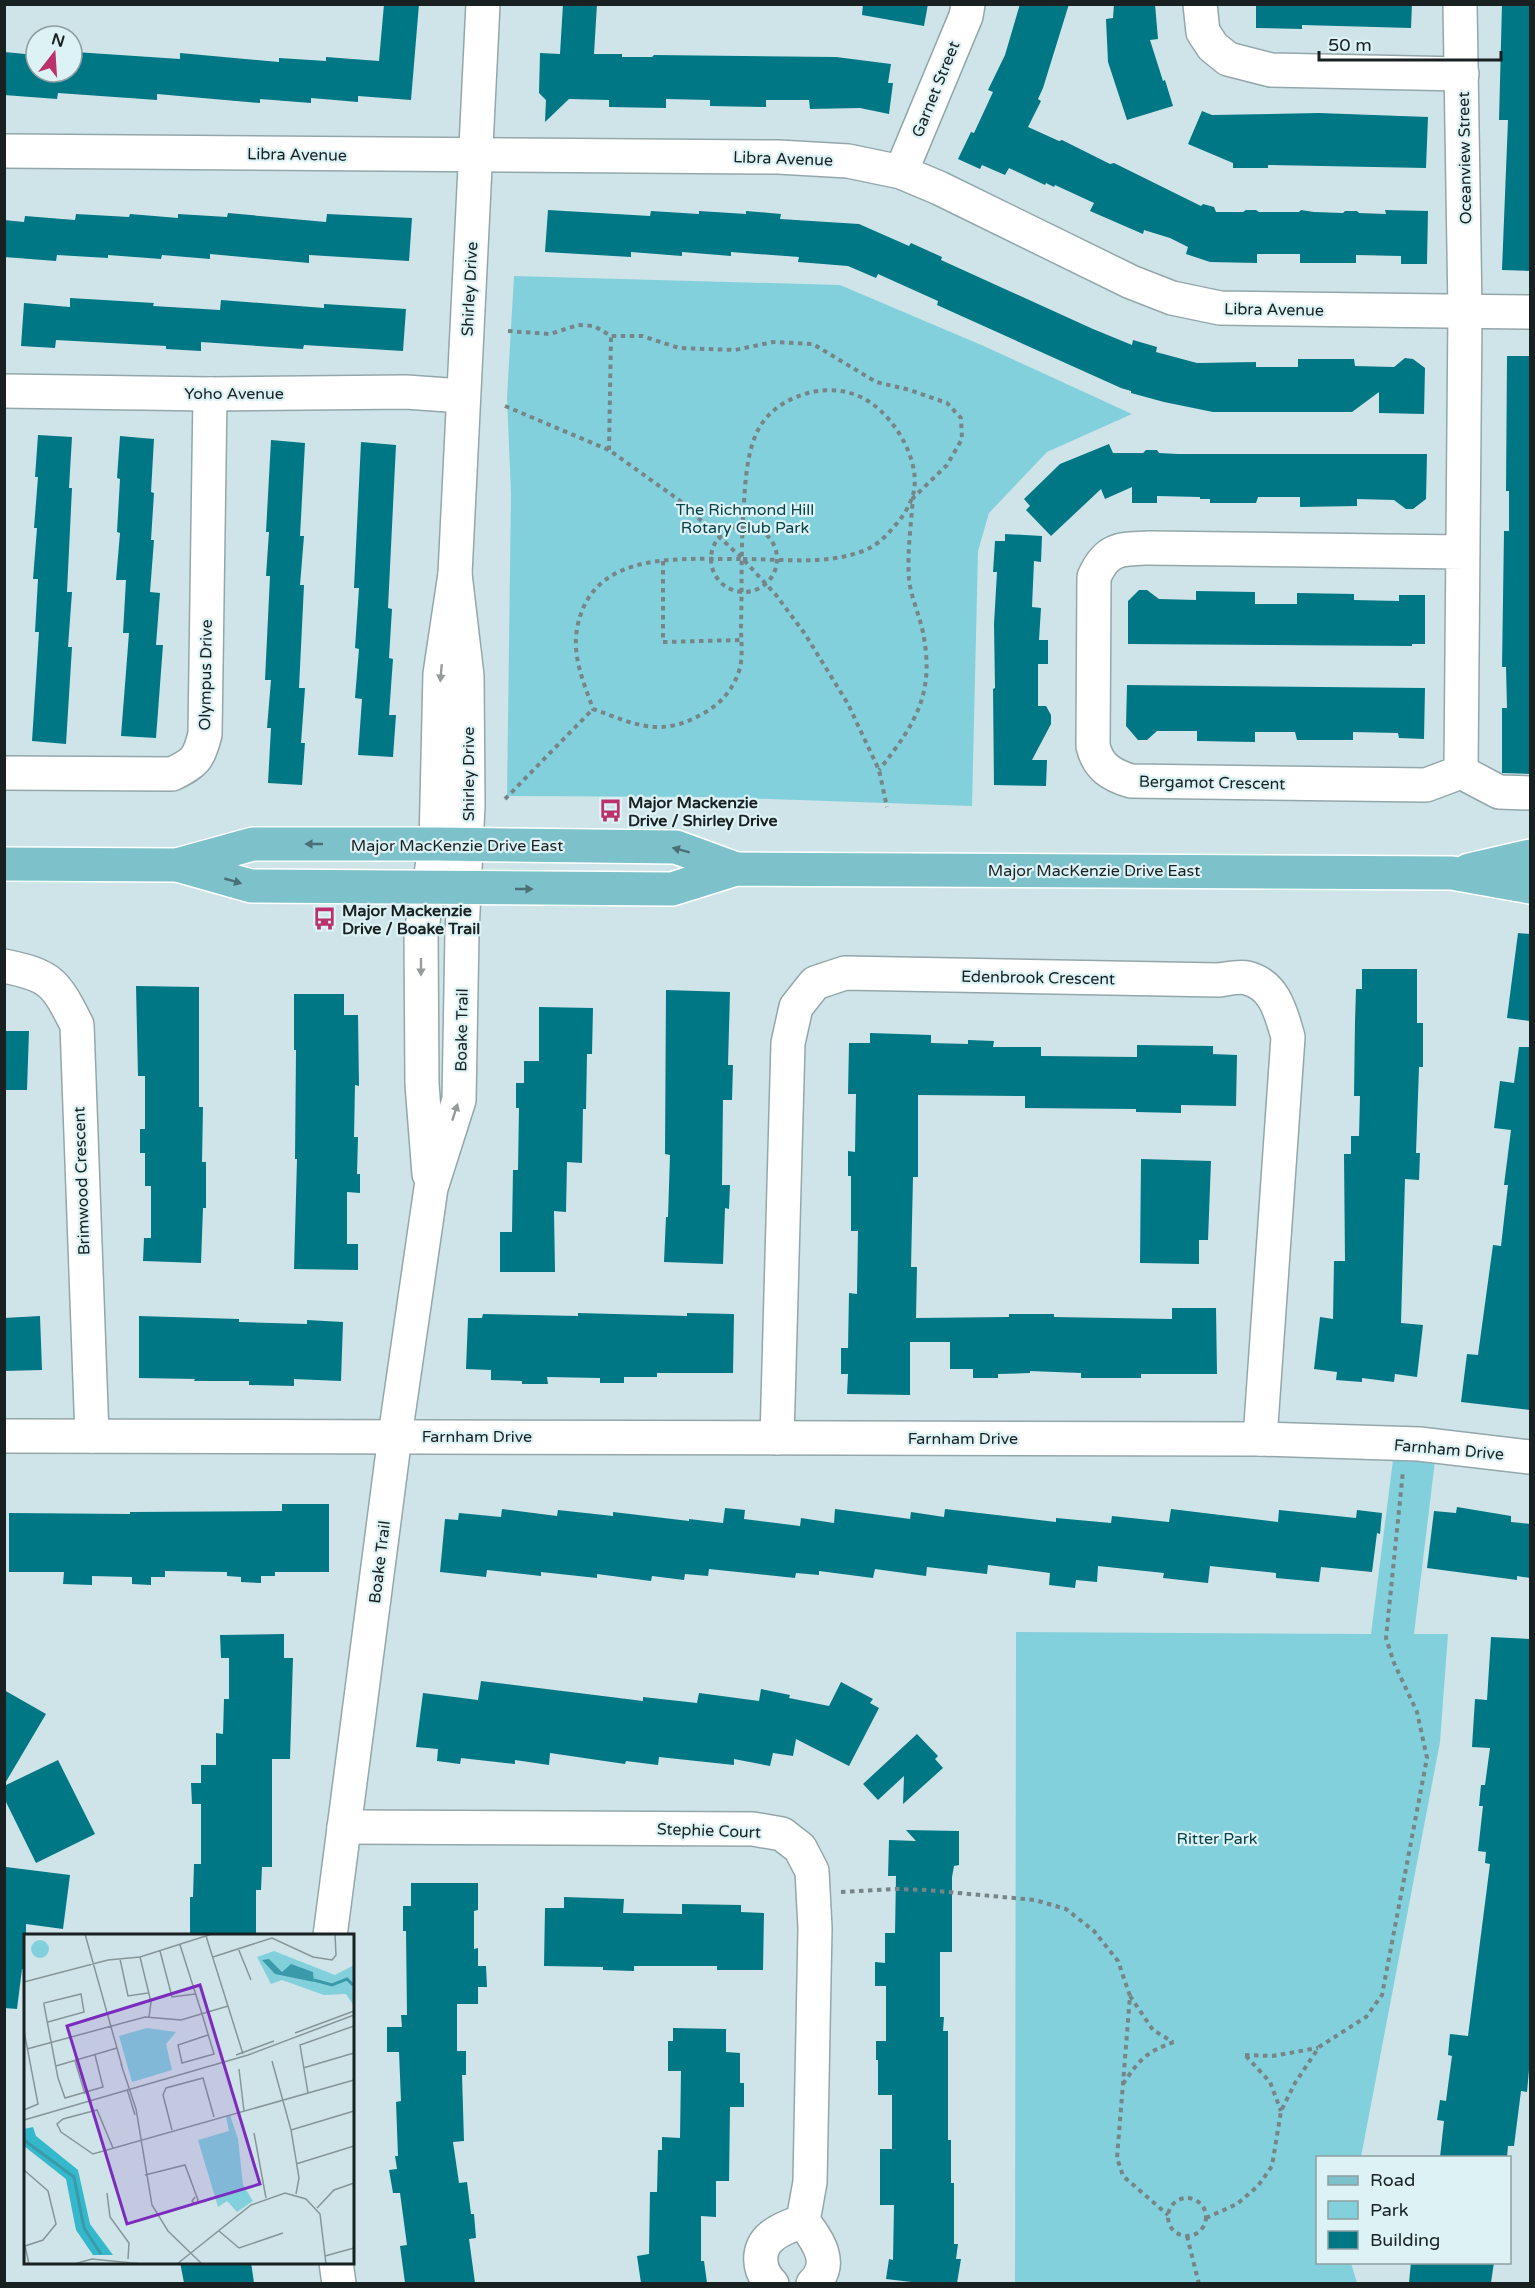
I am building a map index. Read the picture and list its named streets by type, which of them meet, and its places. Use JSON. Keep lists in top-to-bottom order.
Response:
{
  "streets": {
    "main road": ["Major MacKenzie Drive East"],
    "street": [
      "Garnet Street",
      "Libra Avenue",
      "Oceanview Street",
      "Shirley Drive",
      "Yoho Avenue",
      "Olympus Drive",
      "Bergamot Crescent",
      "Edenbrook Crescent",
      "Boake Trail",
      "Brimwood Crescent",
      "Farnham Drive",
      "Stephie Court"
    ]
  },
  "crossings": [
    ["Garnet Street", "Libra Avenue"],
    ["Libra Avenue", "Oceanview Street"],
    ["Libra Avenue", "Shirley Drive"],
    ["Shirley Drive", "Yoho Avenue"],
    ["Shirley Drive", "Major MacKenzie Drive East"],
    ["Shirley Drive", "Boake Trail"],
    ["Yoho Avenue", "Olympus Drive"],
    ["Major MacKenzie Drive East", "Boake Trail"],
    ["Edenbrook Crescent", "Farnham Drive"],
    ["Boake Trail", "Farnham Drive"],
    ["Boake Trail", "Stephie Court"]
  ],
  "parks": ["The Richmond Hill Rotary Club Park", "Ritter Park"],
  "places": {
    "bus stop": ["Major Mackenzie Drive / Shirley Drive", "Major Mackenzie Drive / Boake Trail"]
  },
  "legend": ["Road", "Park", "Building"],
  "scale_bar": "50 m",
  "north": "top"
}
